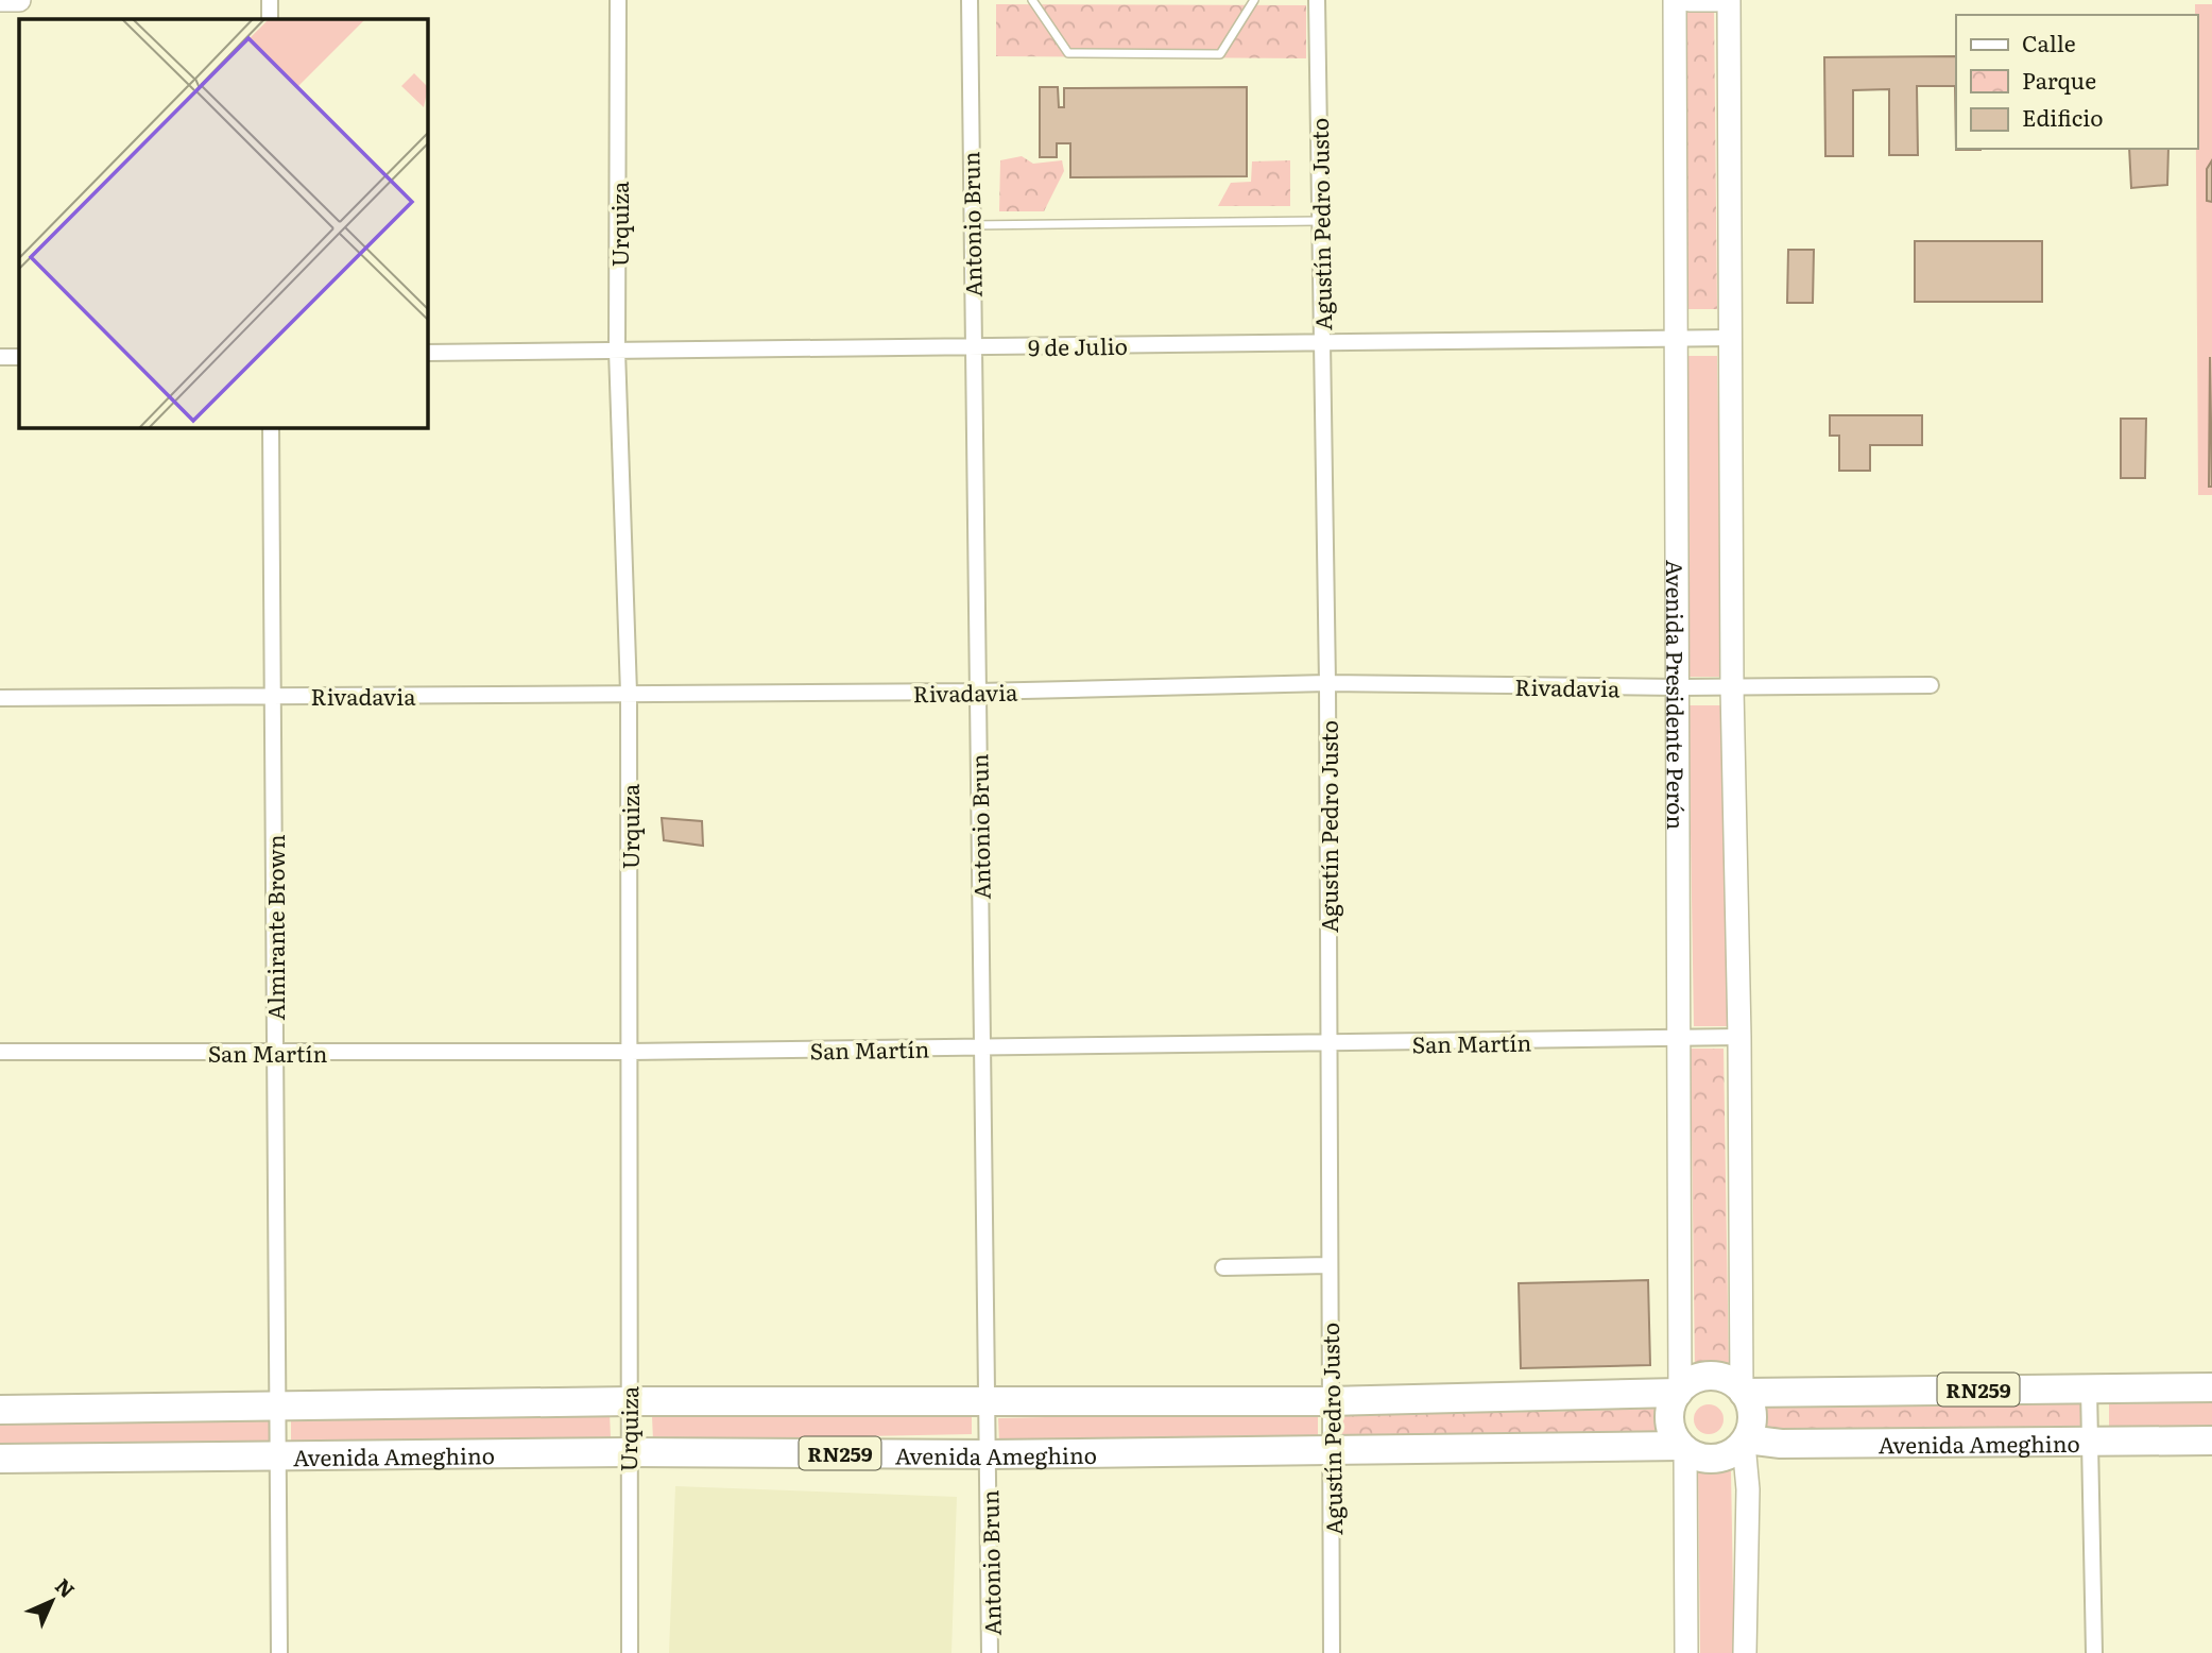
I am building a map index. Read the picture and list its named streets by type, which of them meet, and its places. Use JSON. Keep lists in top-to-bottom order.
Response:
{
  "streets": {
    "highway": ["RN259", "Avenida Ameghino"],
    "main road": ["Avenida Presidente Perón"],
    "street": [
      "Urquiza",
      "Antonio Brun",
      "Agustín Pedro Justo",
      "9 de Julio",
      "Rivadavia",
      "Almirante Brown",
      "San Martín"
    ]
  },
  "crossings": [
    ["Urquiza", "9 de Julio"],
    ["Urquiza", "Rivadavia"],
    ["Urquiza", "San Martín"],
    ["Urquiza", "RN259"],
    ["Urquiza", "Avenida Ameghino"],
    ["Antonio Brun", "9 de Julio"],
    ["Antonio Brun", "Rivadavia"],
    ["Antonio Brun", "San Martín"],
    ["Antonio Brun", "RN259"],
    ["Antonio Brun", "Avenida Ameghino"],
    ["Agustín Pedro Justo", "9 de Julio"],
    ["Agustín Pedro Justo", "Rivadavia"],
    ["Agustín Pedro Justo", "San Martín"],
    ["Agustín Pedro Justo", "RN259"],
    ["Agustín Pedro Justo", "Avenida Ameghino"],
    ["9 de Julio", "Avenida Presidente Perón"],
    ["Rivadavia", "Avenida Presidente Perón"],
    ["Rivadavia", "Almirante Brown"],
    ["Avenida Presidente Perón", "San Martín"],
    ["Avenida Presidente Perón", "RN259"],
    ["Avenida Presidente Perón", "Avenida Ameghino"],
    ["Almirante Brown", "San Martín"],
    ["Almirante Brown", "RN259"],
    ["Almirante Brown", "Avenida Ameghino"],
    ["RN259", "Avenida Ameghino"]
  ],
  "legend": ["Calle", "Parque", "Edificio"],
  "north": "top right"
}
